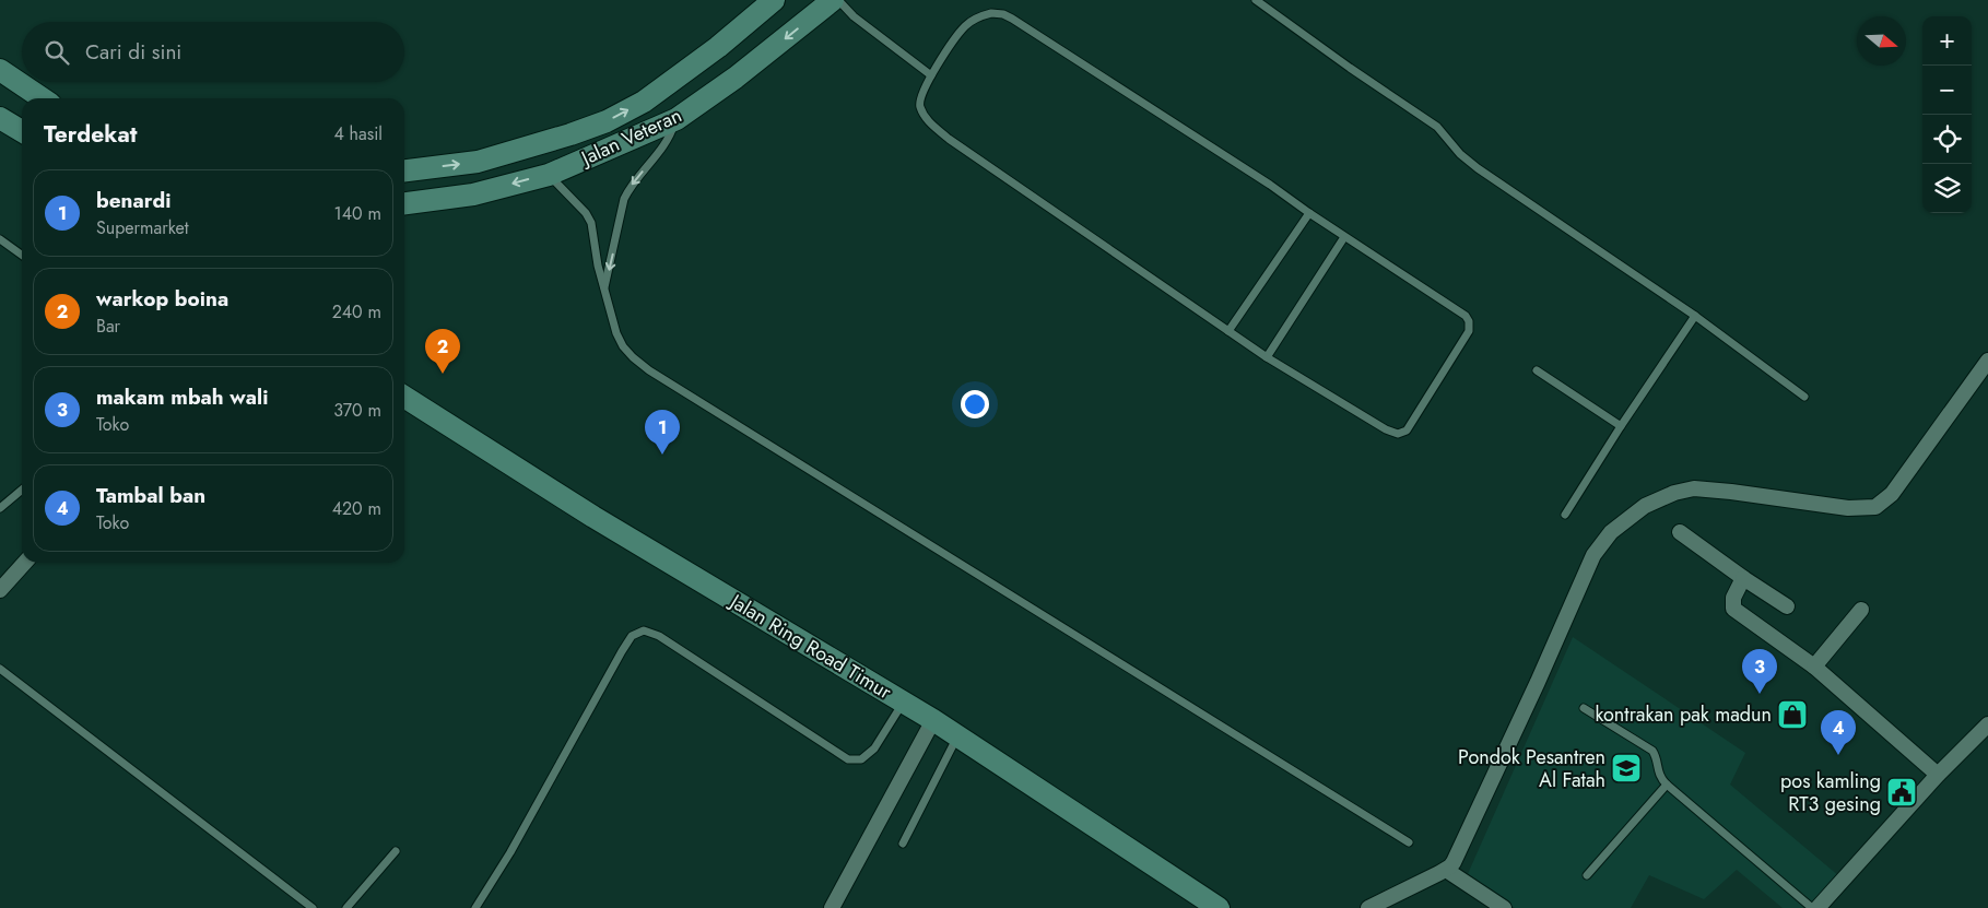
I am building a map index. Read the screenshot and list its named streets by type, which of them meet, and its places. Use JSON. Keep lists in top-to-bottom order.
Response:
{
  "streets": {
    "main road": ["Jalan Veteran", "Jalan Ring Road Timur"]
  },
  "places": {
    "shop": ["kontrakan pak madun"],
    "school or university": ["Pondok Pesantren Al Fatah"],
    "public building": ["pos kamling RT3 gesing"]
  },
  "north": "right",
  "page": {
    "map_buttons": ["+", "−"],
    "search": "Cari di sini",
    "heading": ["Terdekat", "4 hasil"],
    "list": [
      {
        "mark": "1",
        "name": "benardi",
        "note": "Supermarket",
        "value": "140 m"
      },
      {
        "mark": "2",
        "name": "warkop boina",
        "note": "Bar",
        "value": "240 m"
      },
      {
        "mark": "3",
        "name": "makam mbah wali",
        "note": "Toko",
        "value": "370 m"
      },
      {
        "mark": "4",
        "name": "Tambal ban",
        "note": "Toko",
        "value": "420 m"
      }
    ],
    "pins": [
      "2",
      "1",
      "3",
      "4"
    ]
  }
}
